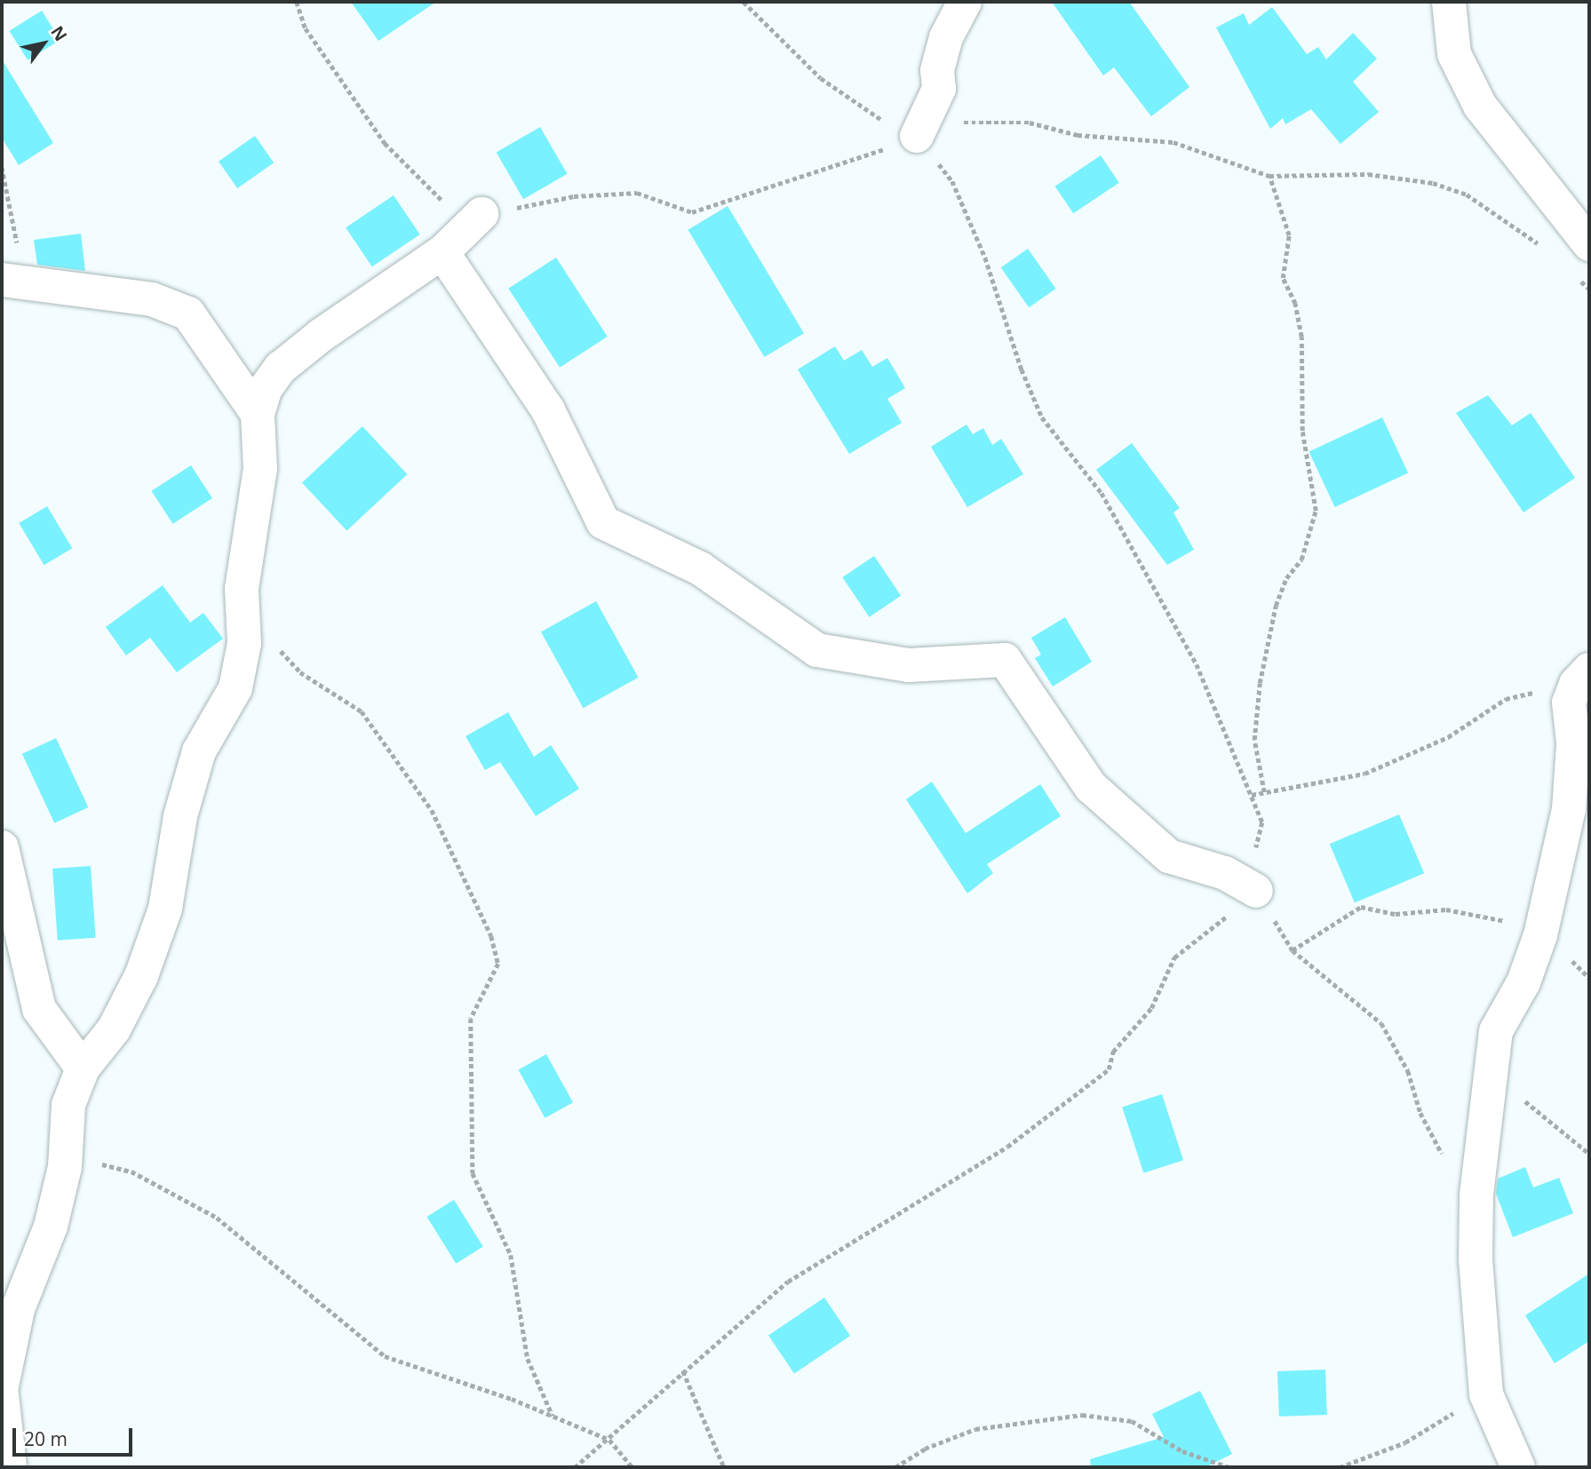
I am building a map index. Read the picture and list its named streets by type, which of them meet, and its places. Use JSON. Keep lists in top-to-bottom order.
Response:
{
  "scale_bar": "20 m",
  "north": "top right"
}
